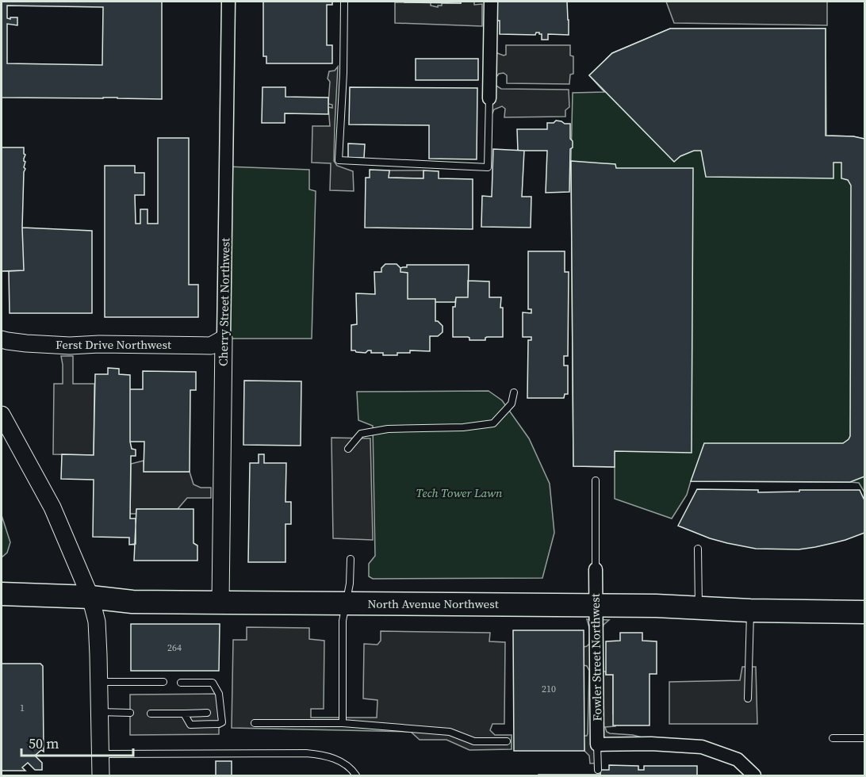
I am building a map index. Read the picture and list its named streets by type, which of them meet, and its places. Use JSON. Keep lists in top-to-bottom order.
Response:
{
  "streets": {
    "highway": ["North Avenue Northwest"],
    "street": ["Cherry Street Northwest", "Ferst Drive Northwest", "Fowler Street Northwest"]
  },
  "crossings": [
    ["Cherry Street Northwest", "Ferst Drive Northwest"],
    ["Cherry Street Northwest", "North Avenue Northwest"],
    ["North Avenue Northwest", "Fowler Street Northwest"]
  ],
  "parks": ["Tech Tower Lawn"],
  "house_numbers": ["264", "210", "1"],
  "scale_bar": "50 m"
}
